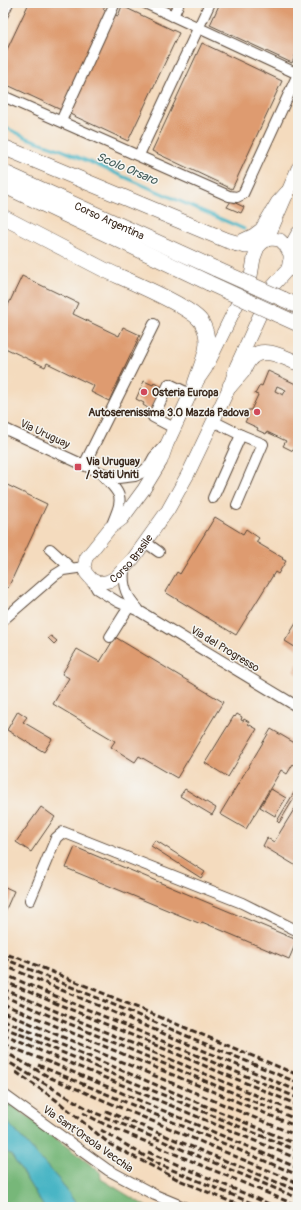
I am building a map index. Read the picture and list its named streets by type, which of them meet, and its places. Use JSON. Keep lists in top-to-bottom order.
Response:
{
  "streets": {
    "highway": ["Corso Argentina"],
    "main road": ["Corso Brasile"],
    "street": ["Via Uruguay", "Via del Progresso", "Via Sant'Orsola Vecchia"]
  },
  "crossings": [
    ["Corso Brasile", "Via del Progresso"]
  ],
  "water": ["Scolo Orsaro"],
  "places": {
    "other": ["Osteria Europa", "Autoserenissima 3.0 Mazda Padova"],
    "transit": ["Via Uruguay / Stati Uniti"]
  }
}
